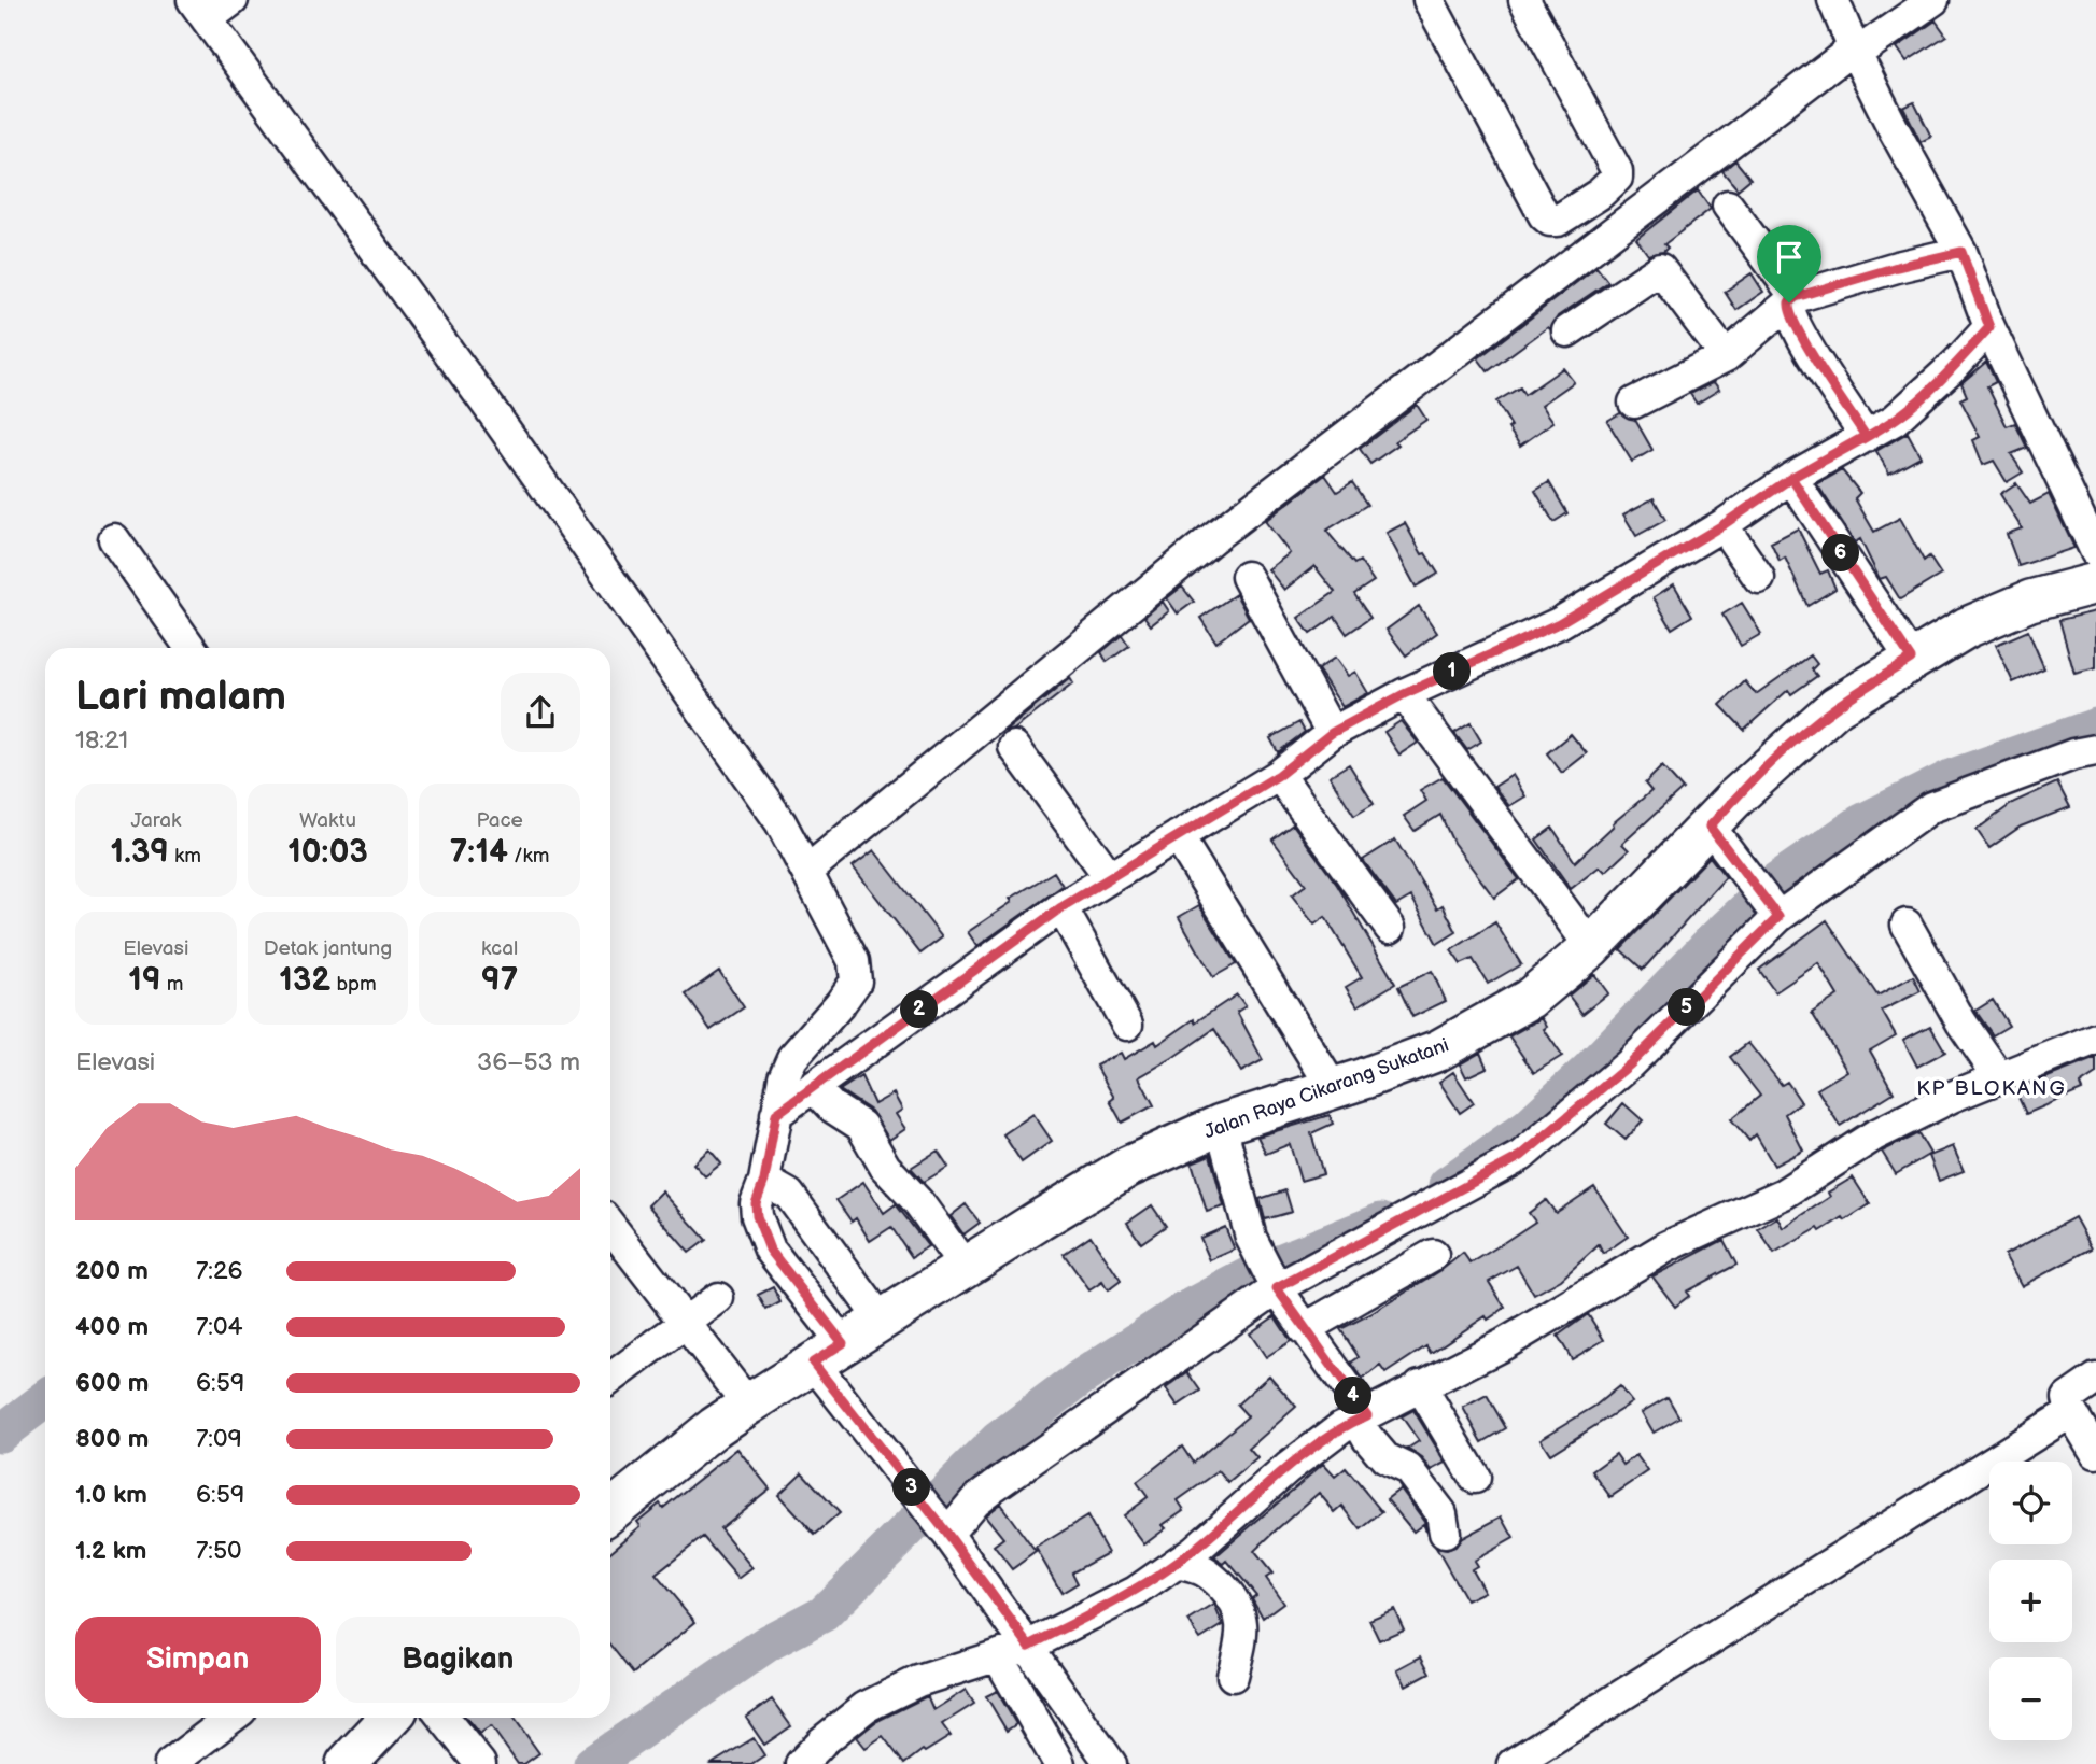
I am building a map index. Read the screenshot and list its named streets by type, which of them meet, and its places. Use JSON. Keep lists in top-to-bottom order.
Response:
{
  "streets": {
    "main road": ["Jalan Raya Cikarang Sukatani"]
  },
  "districts": ["KP BLOKANG"],
  "page": {
    "pins": [
      "6",
      "1",
      "5",
      "2",
      "4",
      "3"
    ],
    "heading": ["Lari malam", "18:21"],
    "stats": [
      ["Jarak", "1.39 km"],
      ["Waktu", "10:03"],
      ["Pace", "7:14 /km"],
      ["Elevasi", "19 m"],
      ["Detak jantung", "132 bpm"],
      ["kcal", "97"]
    ],
    "chart": ["Elevasi", "36–53 m"],
    "list": [
      {
        "name": "200 m",
        "note": "7:26"
      },
      {
        "name": "400 m",
        "note": "7:04"
      },
      {
        "name": "600 m",
        "note": "6:59"
      },
      {
        "name": "800 m",
        "note": "7:09"
      },
      {
        "name": "1.0 km",
        "note": "6:59"
      },
      {
        "name": "1.2 km",
        "note": "7:50"
      }
    ],
    "map_buttons": ["+", "−"],
    "buttons": ["Simpan", "Bagikan"]
  }
}
